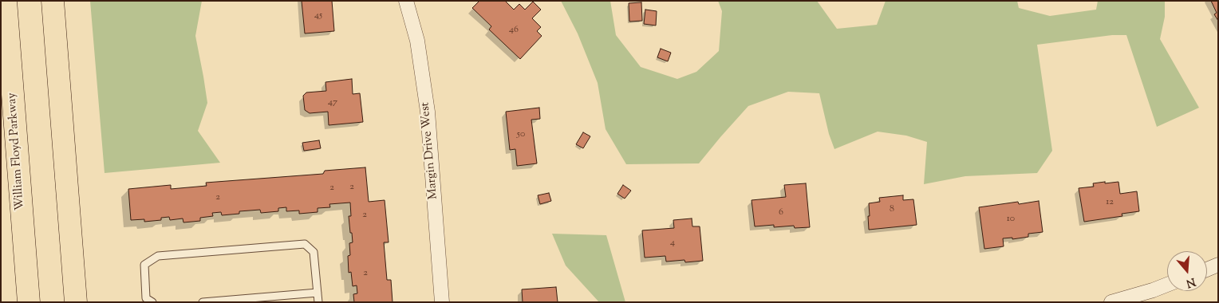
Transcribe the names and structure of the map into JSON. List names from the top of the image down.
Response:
{
  "streets": {
    "highway": ["William Floyd Parkway"],
    "street": ["Margin Drive West"]
  },
  "house_numbers": [
    "45",
    "46",
    "47",
    "50",
    "2",
    "2",
    "2",
    "12",
    "8",
    "6",
    "2",
    "10",
    "4",
    "2"
  ],
  "north": "bottom"
}
